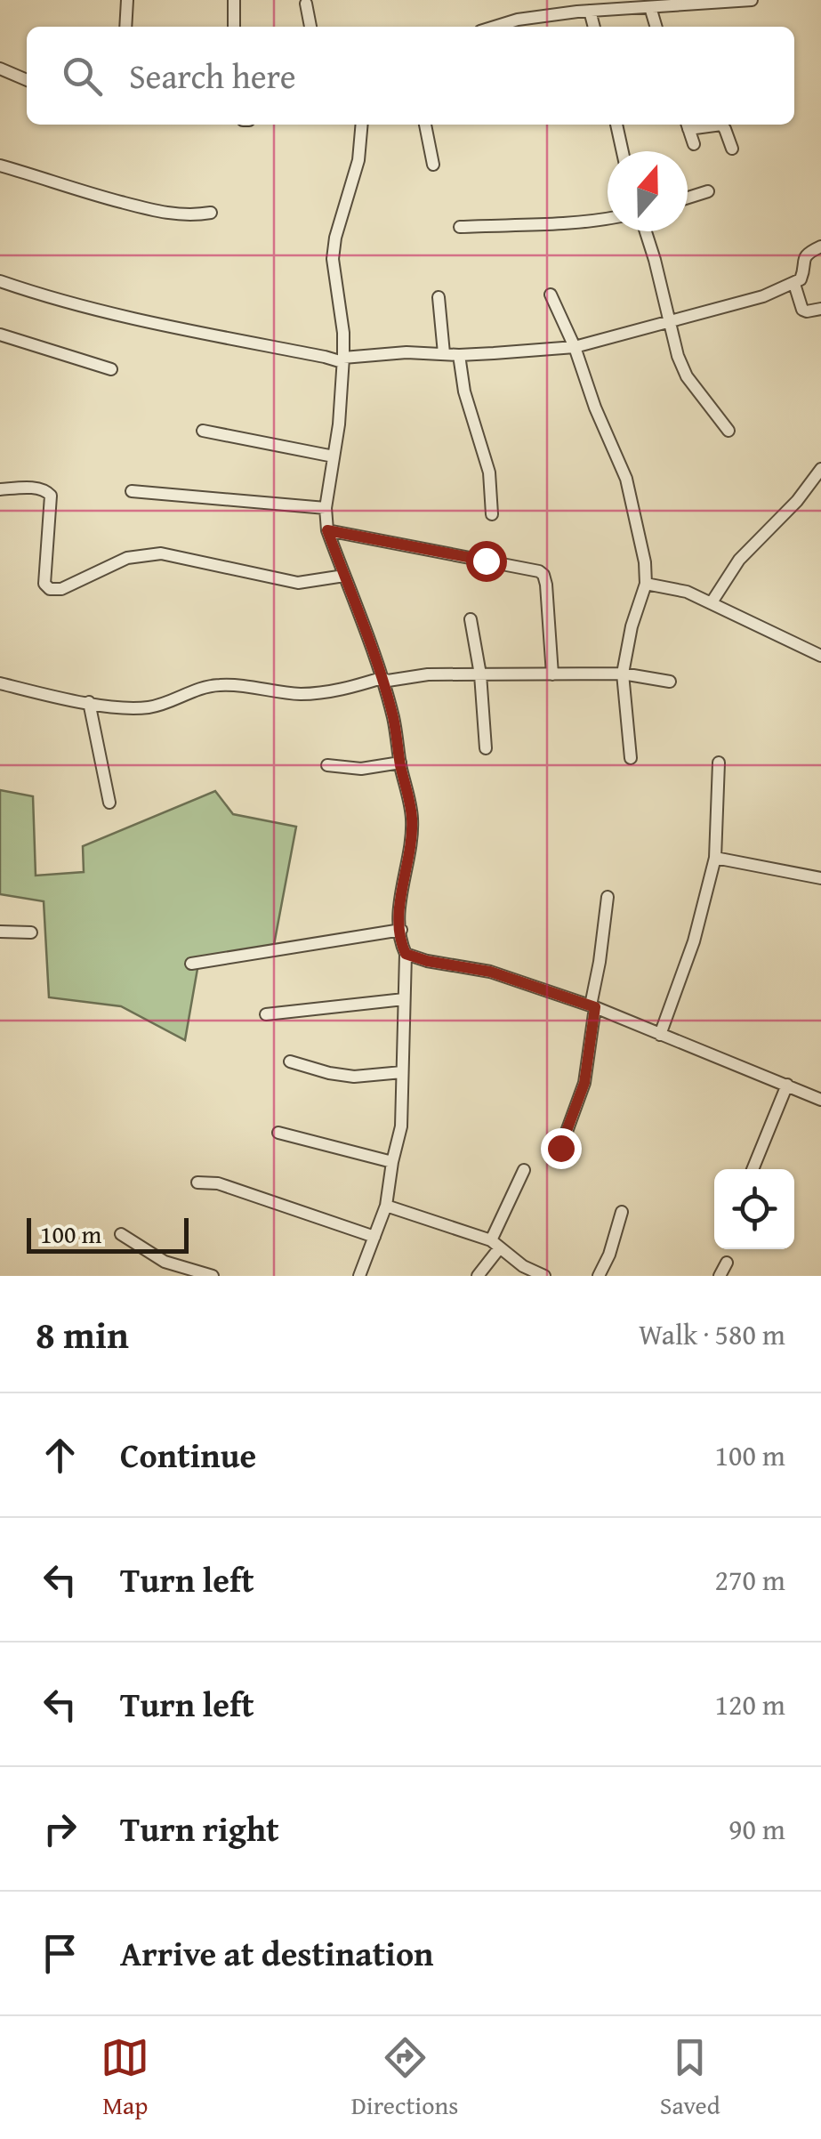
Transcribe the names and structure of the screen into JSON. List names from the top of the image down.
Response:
{
  "scale_bar": "100 m",
  "north": "top",
  "page": {
    "search": "Search here",
    "scale": "100 m",
    "heading": ["8 min", "Walk · 580 m"],
    "list": [
      ["Continue", "100 m"],
      ["Turn left", "270 m"],
      ["Turn left", "120 m"],
      ["Turn right", "90 m"],
      "Arrive at destination"
    ],
    "nav": ["Map", "Directions", "Saved"]
  }
}
